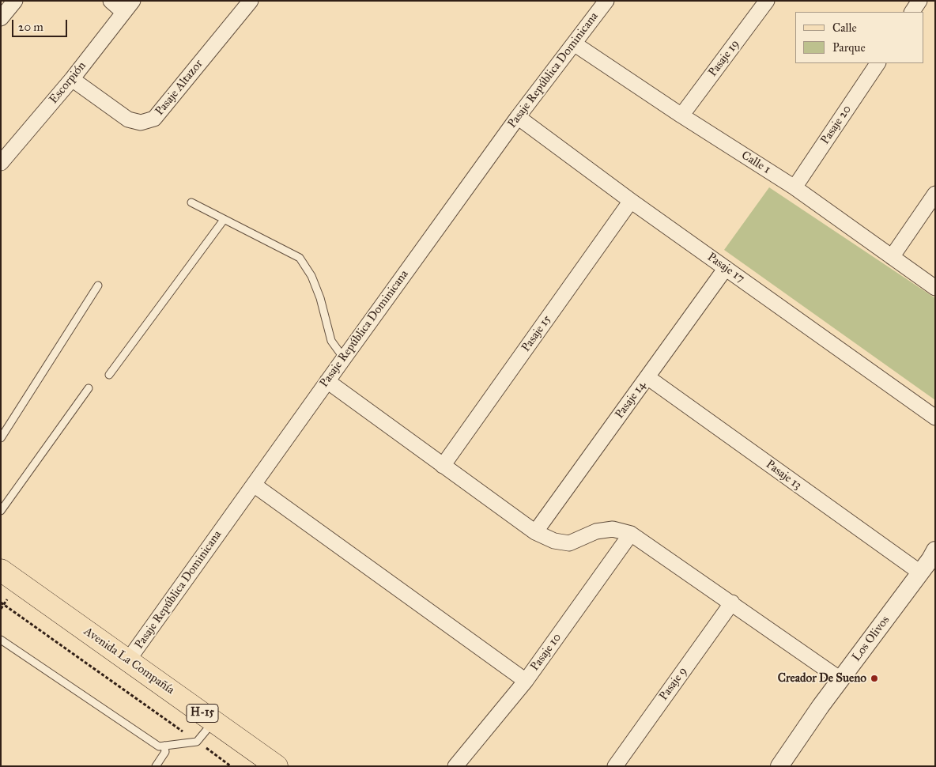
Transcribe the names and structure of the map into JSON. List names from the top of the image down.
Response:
{
  "streets": {
    "main road": ["Avenida La Compañía", "H-15"],
    "street": [
      "Pasaje 19",
      "Pasaje República Dominicana",
      "Escorpión",
      "Pasaje Altazor",
      "Pasaje 20",
      "Calle 1",
      "Pasaje 17",
      "Pasaje 15",
      "Pasaje 14",
      "Pasaje 13",
      "Los Olivos",
      "Pasaje 10",
      "Pasaje 9"
    ]
  },
  "crossings": [
    ["Pasaje 19", "Calle 1"],
    ["Pasaje República Dominicana", "Calle 1"],
    ["Pasaje República Dominicana", "Pasaje 17"],
    ["Pasaje República Dominicana", "Avenida La Compañía"],
    ["Escorpión", "Pasaje Altazor"],
    ["Pasaje 20", "Calle 1"],
    ["Pasaje 17", "Pasaje 15"],
    ["Pasaje 17", "Pasaje 14"],
    ["Pasaje 14", "Pasaje 13"],
    ["Pasaje 13", "Los Olivos"]
  ],
  "places": ["Creador De Sueno"],
  "legend": ["Calle", "Parque"],
  "scale_bar": "20 m"
}
